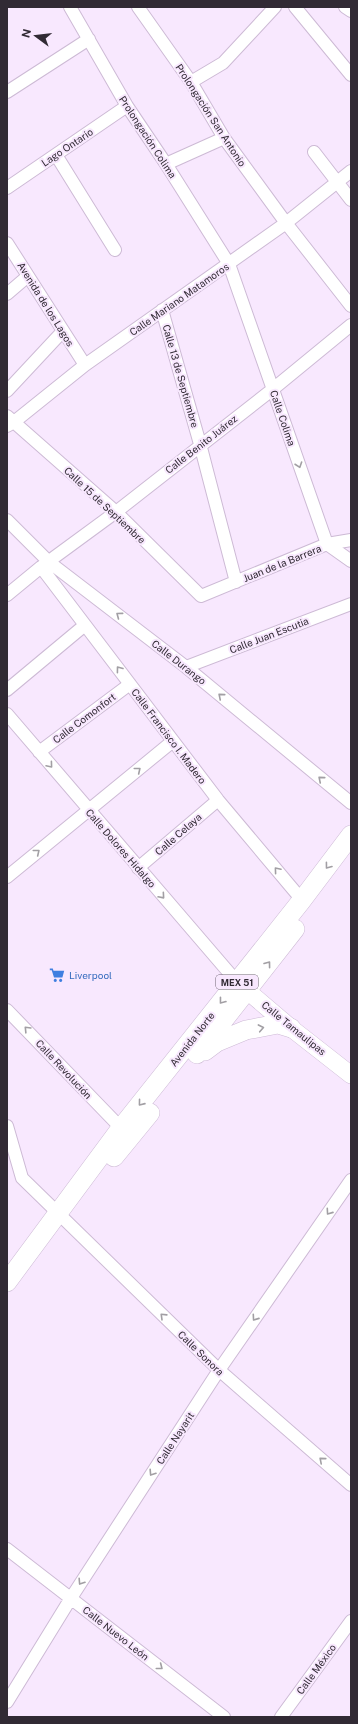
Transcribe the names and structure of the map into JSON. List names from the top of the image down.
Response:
{
  "streets": {
    "main road": ["MEX 51", "Avenida Norte"],
    "street": [
      "Prolongación San Antonio",
      "Prolongación Colima",
      "Lago Ontario",
      "Calle Mariano Matamoros",
      "Avenida de los Lagos",
      "Calle 13 de Septiembre",
      "Calle Colima",
      "Calle Benito Juárez",
      "Calle 15 de Septiembre",
      "Juan de la Barrera",
      "Calle Juan Escutia",
      "Calle Durango",
      "Calle Comonfort",
      "Calle Francisco I. Madero",
      "Calle Celaya",
      "Calle Dolores Hidalgo",
      "Calle Tamaulipas",
      "Calle Revolución",
      "Calle Sonora",
      "Calle Nayarit",
      "Calle Nuevo León",
      "Calle México"
    ]
  },
  "crossings": [
    ["Prolongación San Antonio", "Calle Mariano Matamoros"],
    ["Prolongación Colima", "Lago Ontario"],
    ["Prolongación Colima", "Calle Mariano Matamoros"],
    ["Prolongación Colima", "Calle Colima"],
    ["Calle Mariano Matamoros", "Avenida de los Lagos"],
    ["Calle Mariano Matamoros", "Calle 13 de Septiembre"],
    ["Calle Mariano Matamoros", "Calle Colima"],
    ["Calle Mariano Matamoros", "Calle 15 de Septiembre"],
    ["Calle 13 de Septiembre", "Calle Benito Juárez"],
    ["Calle 13 de Septiembre", "Juan de la Barrera"],
    ["Calle Colima", "Calle Benito Juárez"],
    ["Calle Colima", "Juan de la Barrera"],
    ["Calle Benito Juárez", "Calle 15 de Septiembre"],
    ["Calle Benito Juárez", "Calle Durango"],
    ["Calle Benito Juárez", "Calle Francisco I. Madero"],
    ["Calle 15 de Septiembre", "Juan de la Barrera"],
    ["Calle Juan Escutia", "Calle Durango"],
    ["Calle Durango", "Calle Francisco I. Madero"],
    ["Calle Comonfort", "Calle Francisco I. Madero"],
    ["Calle Comonfort", "Calle Dolores Hidalgo"],
    ["Calle Francisco I. Madero", "Calle Celaya"],
    ["Calle Francisco I. Madero", "Avenida Norte"],
    ["Calle Celaya", "Calle Dolores Hidalgo"],
    ["Calle Dolores Hidalgo", "Calle Tamaulipas"],
    ["Calle Dolores Hidalgo", "Avenida Norte"],
    ["Calle Tamaulipas", "Avenida Norte"],
    ["Avenida Norte", "Calle Revolución"],
    ["Avenida Norte", "Calle Sonora"],
    ["Calle Sonora", "Calle Nayarit"],
    ["Calle Nayarit", "Calle Nuevo León"]
  ],
  "one_way": [
    "Calle Colima",
    "Calle Durango",
    "Calle Francisco I. Madero",
    "Calle Dolores Hidalgo",
    "Calle Revolución",
    "Calle Sonora",
    "Calle Nayarit",
    "Calle Nuevo León"
  ],
  "places": {
    "supermarket": ["Liverpool"]
  },
  "north": "left"
}
